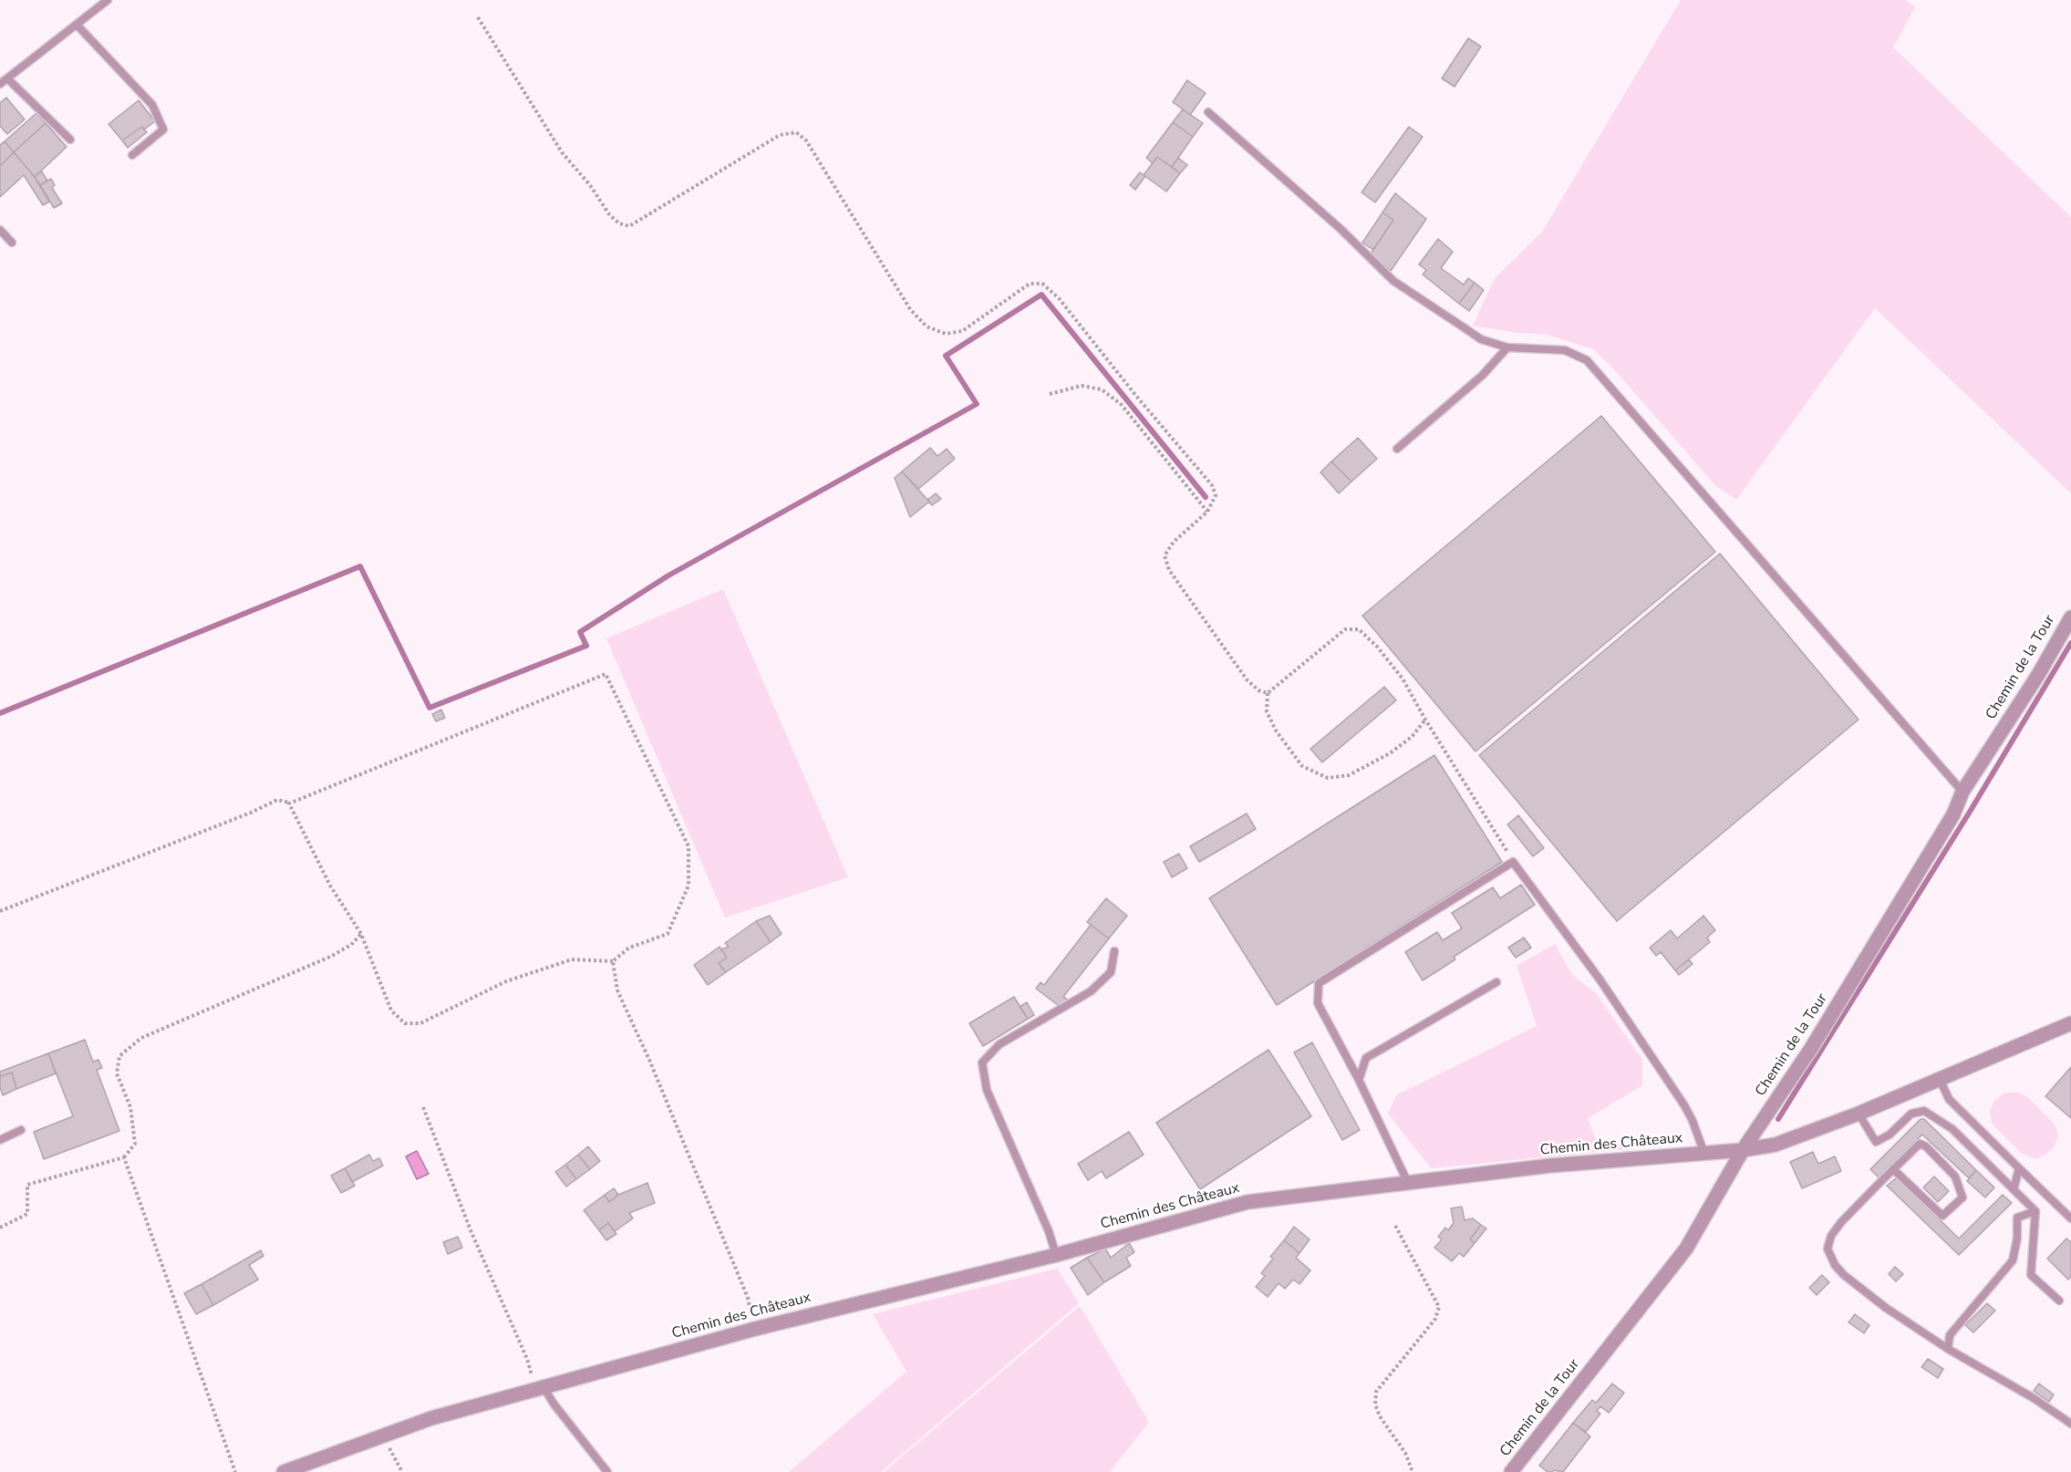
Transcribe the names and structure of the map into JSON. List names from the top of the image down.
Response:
{
  "streets": {
    "street": ["Chemin de la Tour", "Chemin des Châteaux"]
  },
  "crossings": [
    ["Chemin de la Tour", "Chemin des Châteaux"]
  ]
}
